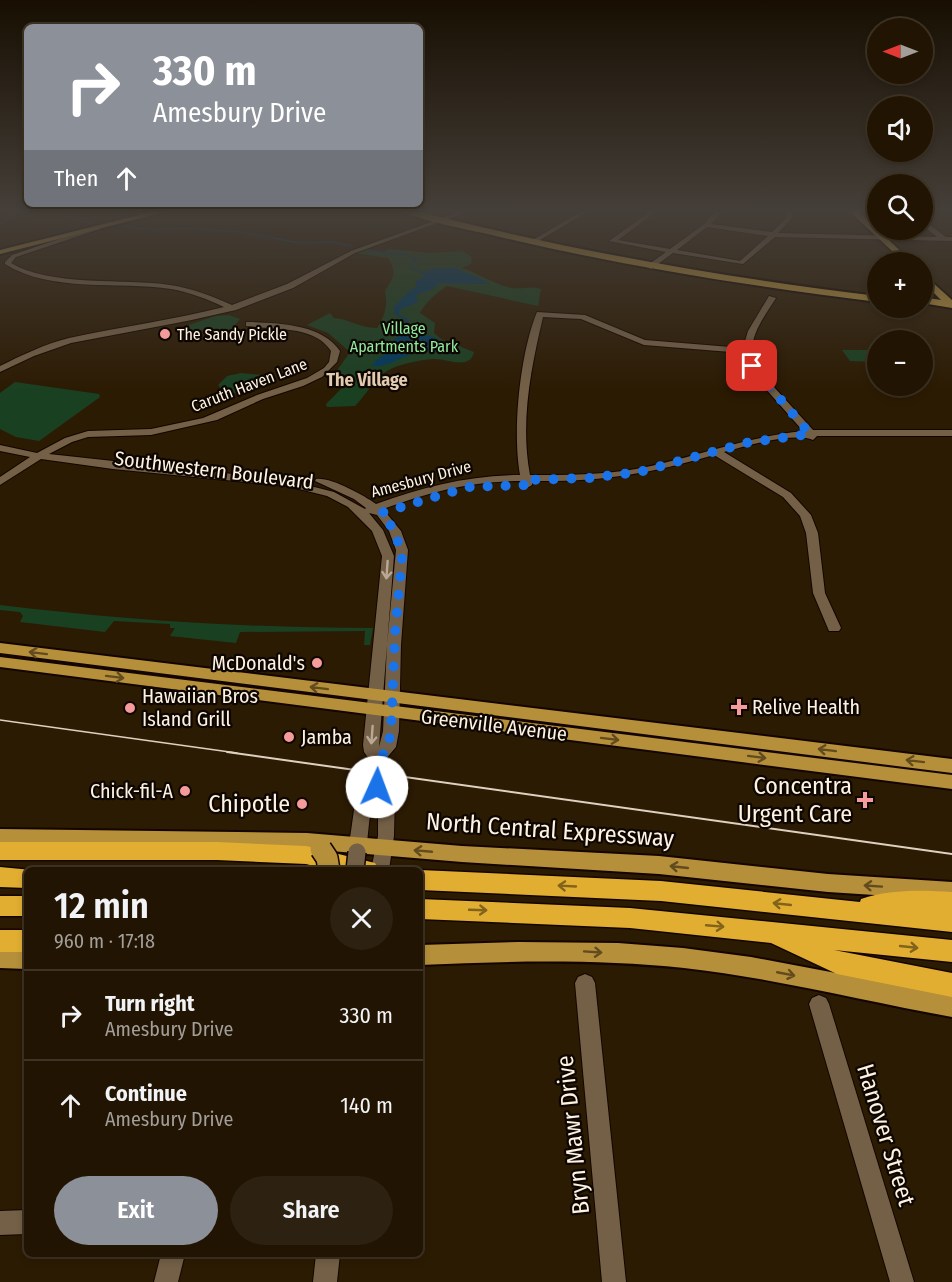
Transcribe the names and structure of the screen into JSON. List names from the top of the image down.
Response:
{
  "streets": {
    "main road": ["Greenville Avenue", "North Central Expressway"],
    "street": [
      "Caruth Haven Lane",
      "Southwestern Boulevard",
      "Amesbury Drive",
      "Bryn Mawr Drive",
      "Hanover Street"
    ]
  },
  "crossings": [
    ["Caruth Haven Lane", "Southwestern Boulevard"],
    ["Southwestern Boulevard", "Amesbury Drive"],
    ["Southwestern Boulevard", "Greenville Avenue"],
    ["Southwestern Boulevard", "North Central Expressway"]
  ],
  "districts": ["The Village"],
  "parks": ["Village Apartments Park"],
  "places": {
    "other": [
      "The Sandy Pickle",
      "McDonald's",
      "Hawaiian Bros Island Grill",
      "Jamba",
      "Chick-fil-A",
      "Chipotle"
    ],
    "health": ["Relive Health", "Concentra Urgent Care"]
  },
  "north": "left",
  "page": {
    "map_buttons": ["+", "−"],
    "turn": ["330 m", "Amesbury Drive"],
    "then": "Then",
    "heading": ["12 min", "960 m · 17:18"],
    "list": [
      {
        "name": "Turn right",
        "note": "Amesbury Drive",
        "value": "330 m"
      },
      {
        "name": "Continue",
        "note": "Amesbury Drive",
        "value": "140 m"
      }
    ],
    "buttons": ["Exit", "Share"]
  }
}
